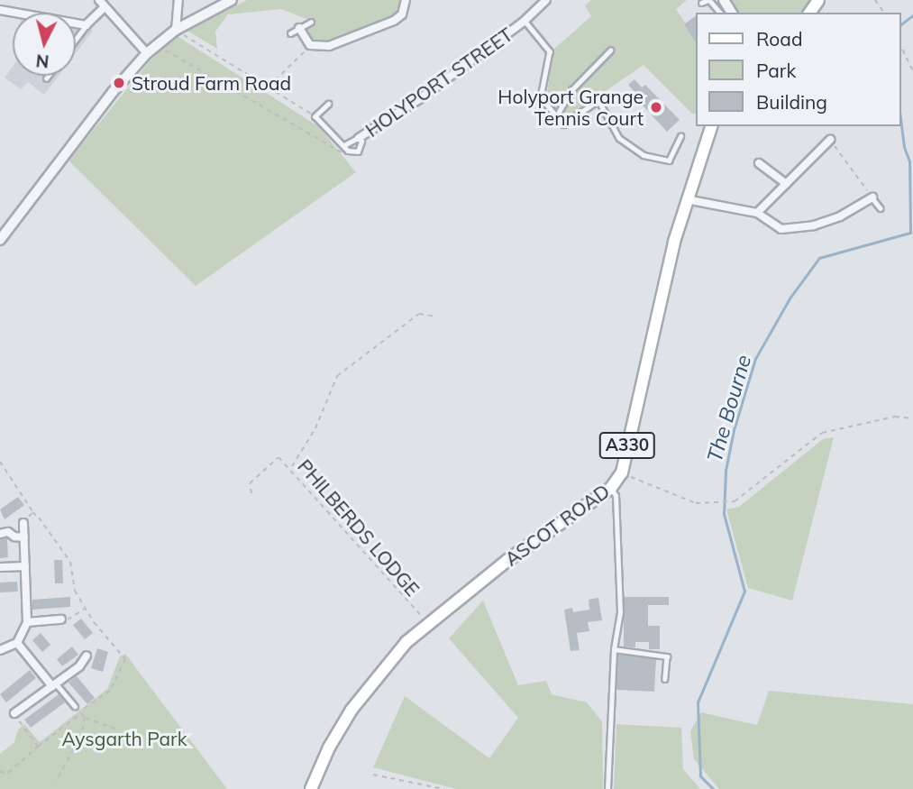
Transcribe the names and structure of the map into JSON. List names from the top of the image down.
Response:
{
  "streets": {
    "main road": ["A330", "ASCOT ROAD"],
    "street": ["HOLYPORT STREET"],
    "path": ["PHILBERDS LODGE"]
  },
  "crossings": [
    ["ASCOT ROAD", "PHILBERDS LODGE"]
  ],
  "water": ["The Bourne"],
  "parks": ["Aysgarth Park"],
  "places": ["Stroud Farm Road", "Holyport Grange Tennis Court"],
  "legend": ["Road", "Park", "Building"],
  "north": "bottom"
}
